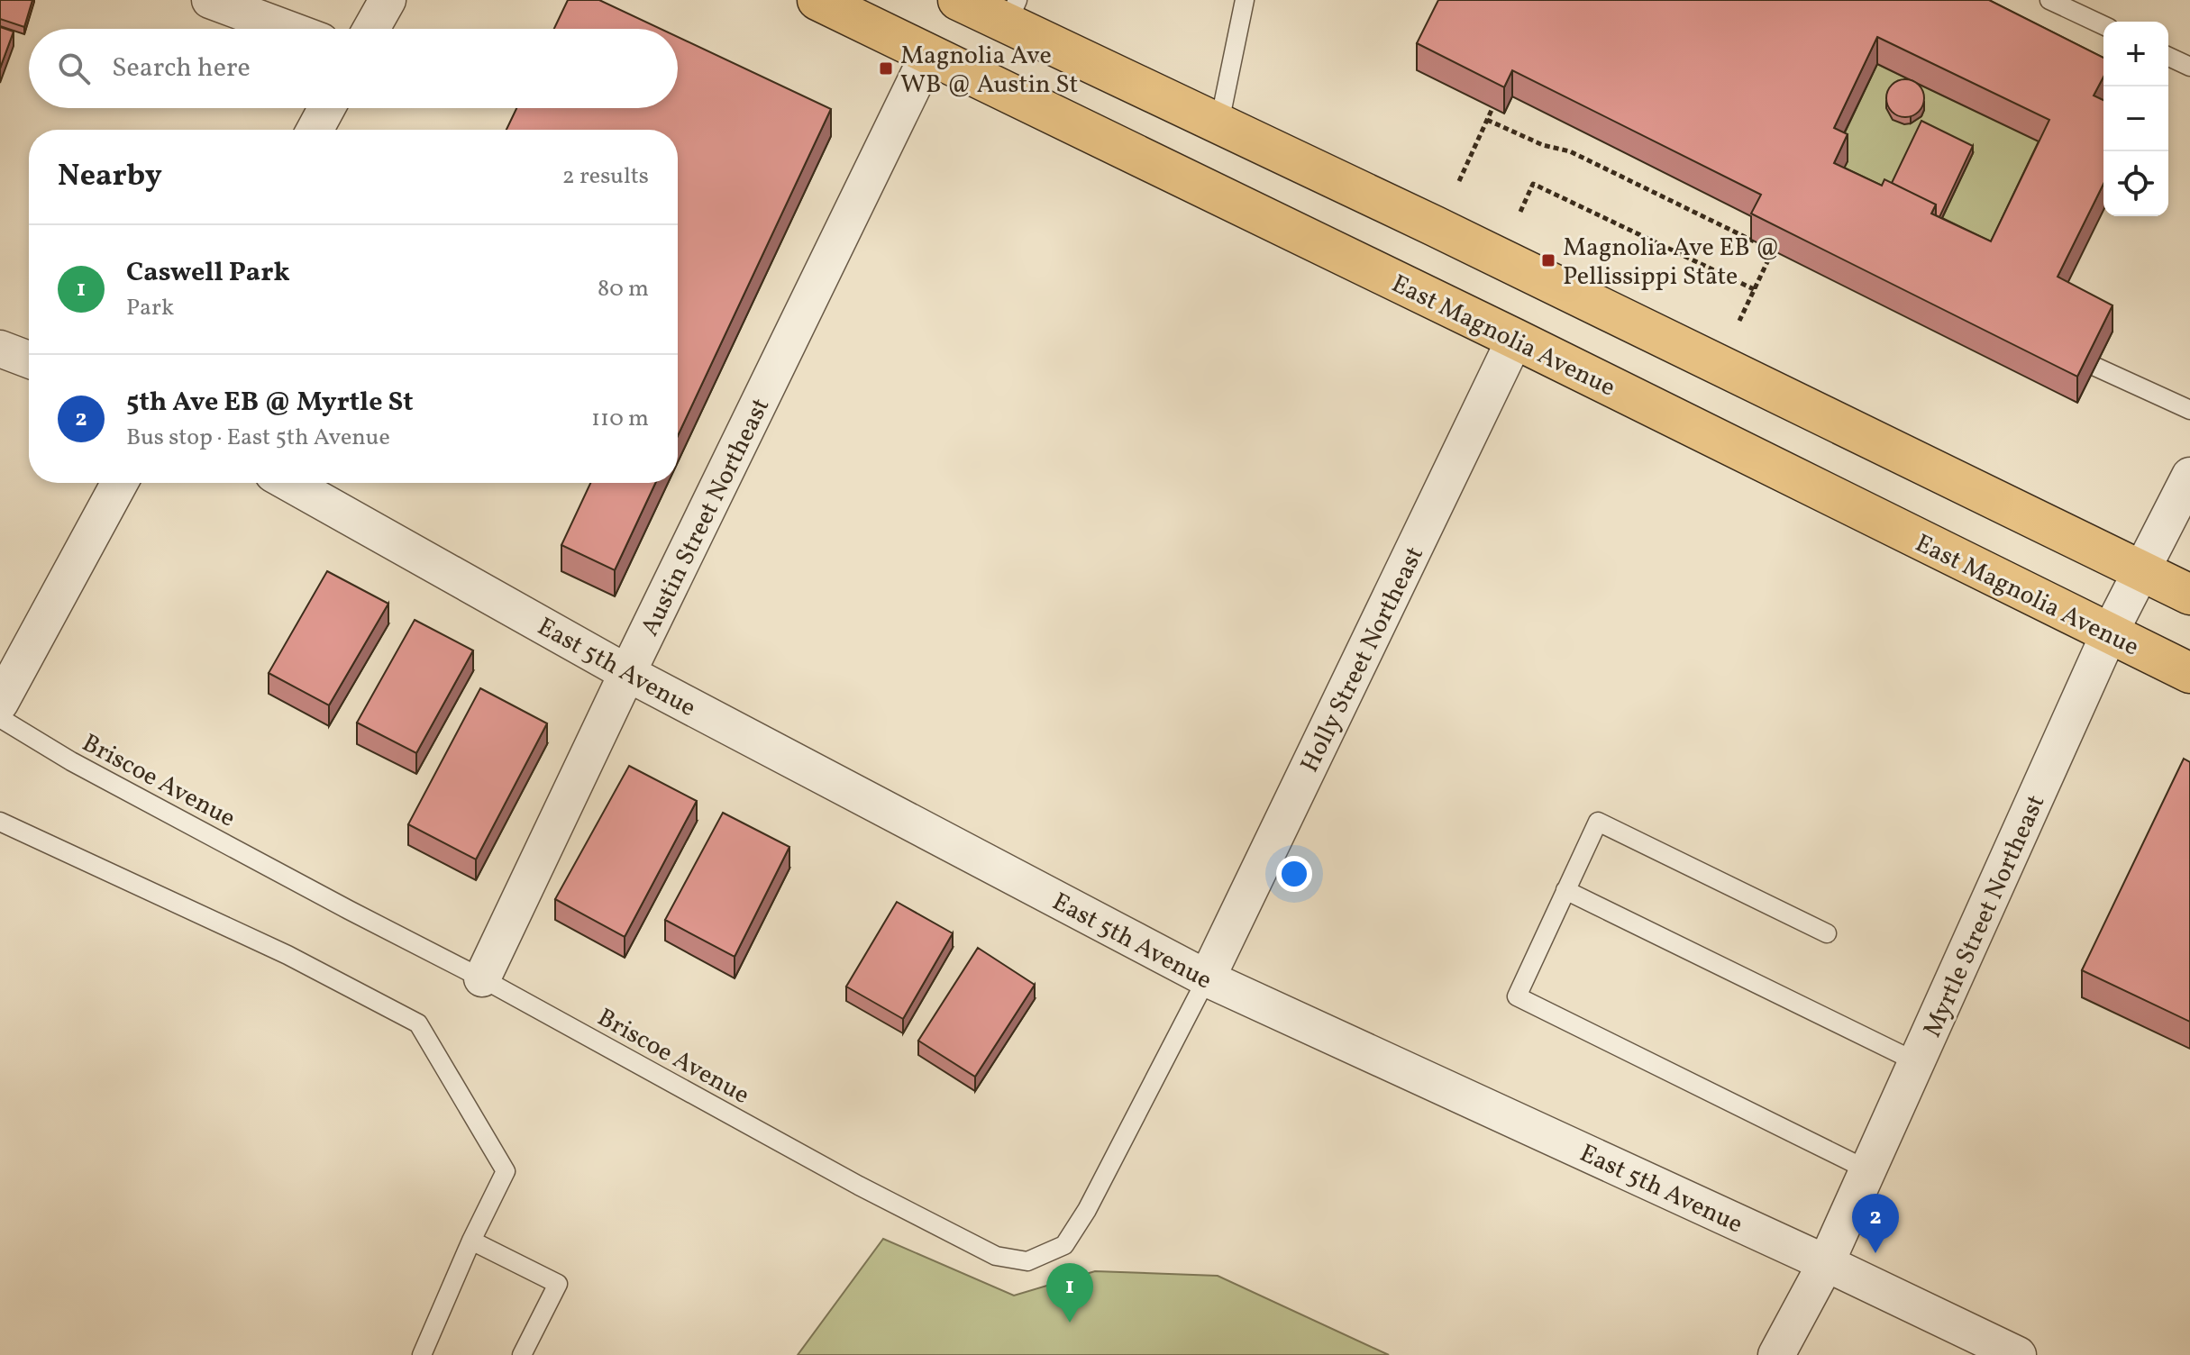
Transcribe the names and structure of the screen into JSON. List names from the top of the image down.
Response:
{
  "streets": {
    "main road": ["East Magnolia Avenue"],
    "street": [
      "Austin Street Northeast",
      "Holly Street Northeast",
      "East 5th Avenue",
      "Myrtle Street Northeast"
    ],
    "lane": ["Briscoe Avenue"]
  },
  "crossings": [
    ["East Magnolia Avenue", "Austin Street Northeast"],
    ["East Magnolia Avenue", "Holly Street Northeast"],
    ["East Magnolia Avenue", "Myrtle Street Northeast"],
    ["Austin Street Northeast", "East 5th Avenue"],
    ["Austin Street Northeast", "Briscoe Avenue"],
    ["Holly Street Northeast", "East 5th Avenue"],
    ["Holly Street Northeast", "Briscoe Avenue"],
    ["East 5th Avenue", "Briscoe Avenue"],
    ["East 5th Avenue", "Myrtle Street Northeast"]
  ],
  "places": {
    "transit": ["Magnolia Ave WB @ Austin St", "Magnolia Ave EB @ Pellissippi State"]
  },
  "page": {
    "map_buttons": ["+", "−"],
    "search": "Search here",
    "heading": ["Nearby", "2 results"],
    "list": [
      {
        "mark": "1",
        "name": "Caswell Park",
        "note": "Park",
        "value": "80 m"
      },
      {
        "mark": "2",
        "name": "5th Ave EB @ Myrtle St",
        "note": "Bus stop · East 5th Avenue",
        "value": "110 m"
      }
    ],
    "pins": ["2", "1"]
  }
}
